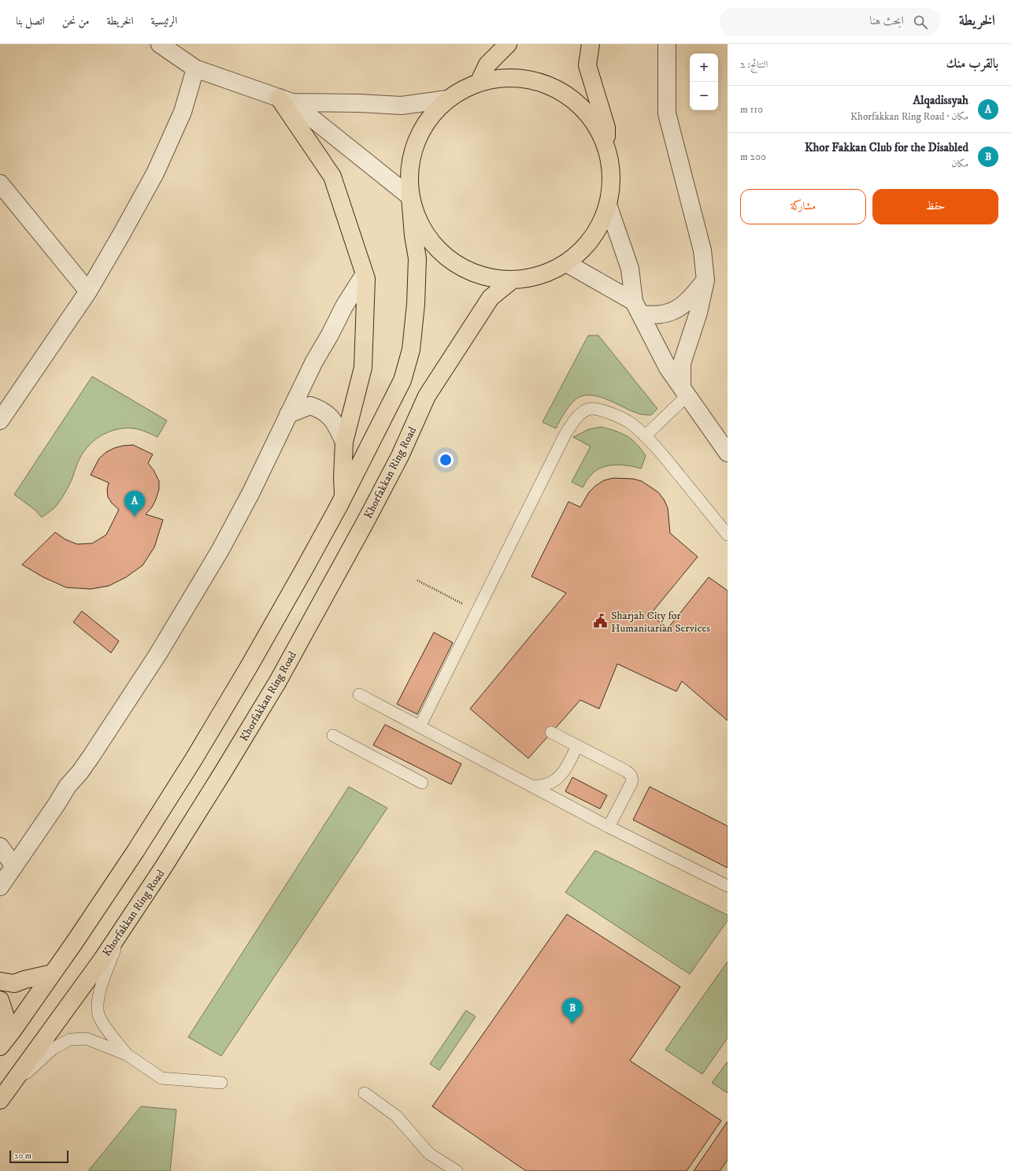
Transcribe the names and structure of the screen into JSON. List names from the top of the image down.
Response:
{
  "streets": {
    "highway": ["Khorfakkan Ring Road"]
  },
  "places": {
    "public building": ["Sharjah City for Humanitarian Services"]
  },
  "scale_bar": "20 m",
  "page": {
    "header": "الخريطة",
    "search": "ابحث هنا",
    "nav": [
      "الرئيسية",
      "الخريطة",
      "من نحن",
      "اتصل بنا"
    ],
    "heading": ["بالقرب منك", "النتائج: 2"],
    "map_buttons": ["+", "−"],
    "list": [
      {
        "mark": "A",
        "name": "Alqadissyah",
        "note": "مكان · Khorfakkan Ring Road",
        "value": "110 m"
      },
      {
        "mark": "B",
        "name": "Khor Fakkan Club for the Disabled",
        "note": "مكان",
        "value": "200 m"
      }
    ],
    "buttons": ["حفظ", "مشاركة"],
    "pins": ["A", "B"],
    "scale": "20 m"
  }
}
